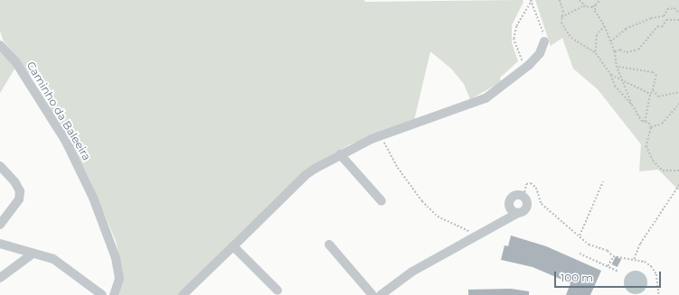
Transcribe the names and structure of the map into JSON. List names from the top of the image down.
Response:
{
  "streets": {
    "street": ["Caminho da Baleeira"]
  },
  "scale_bar": "100 m"
}
